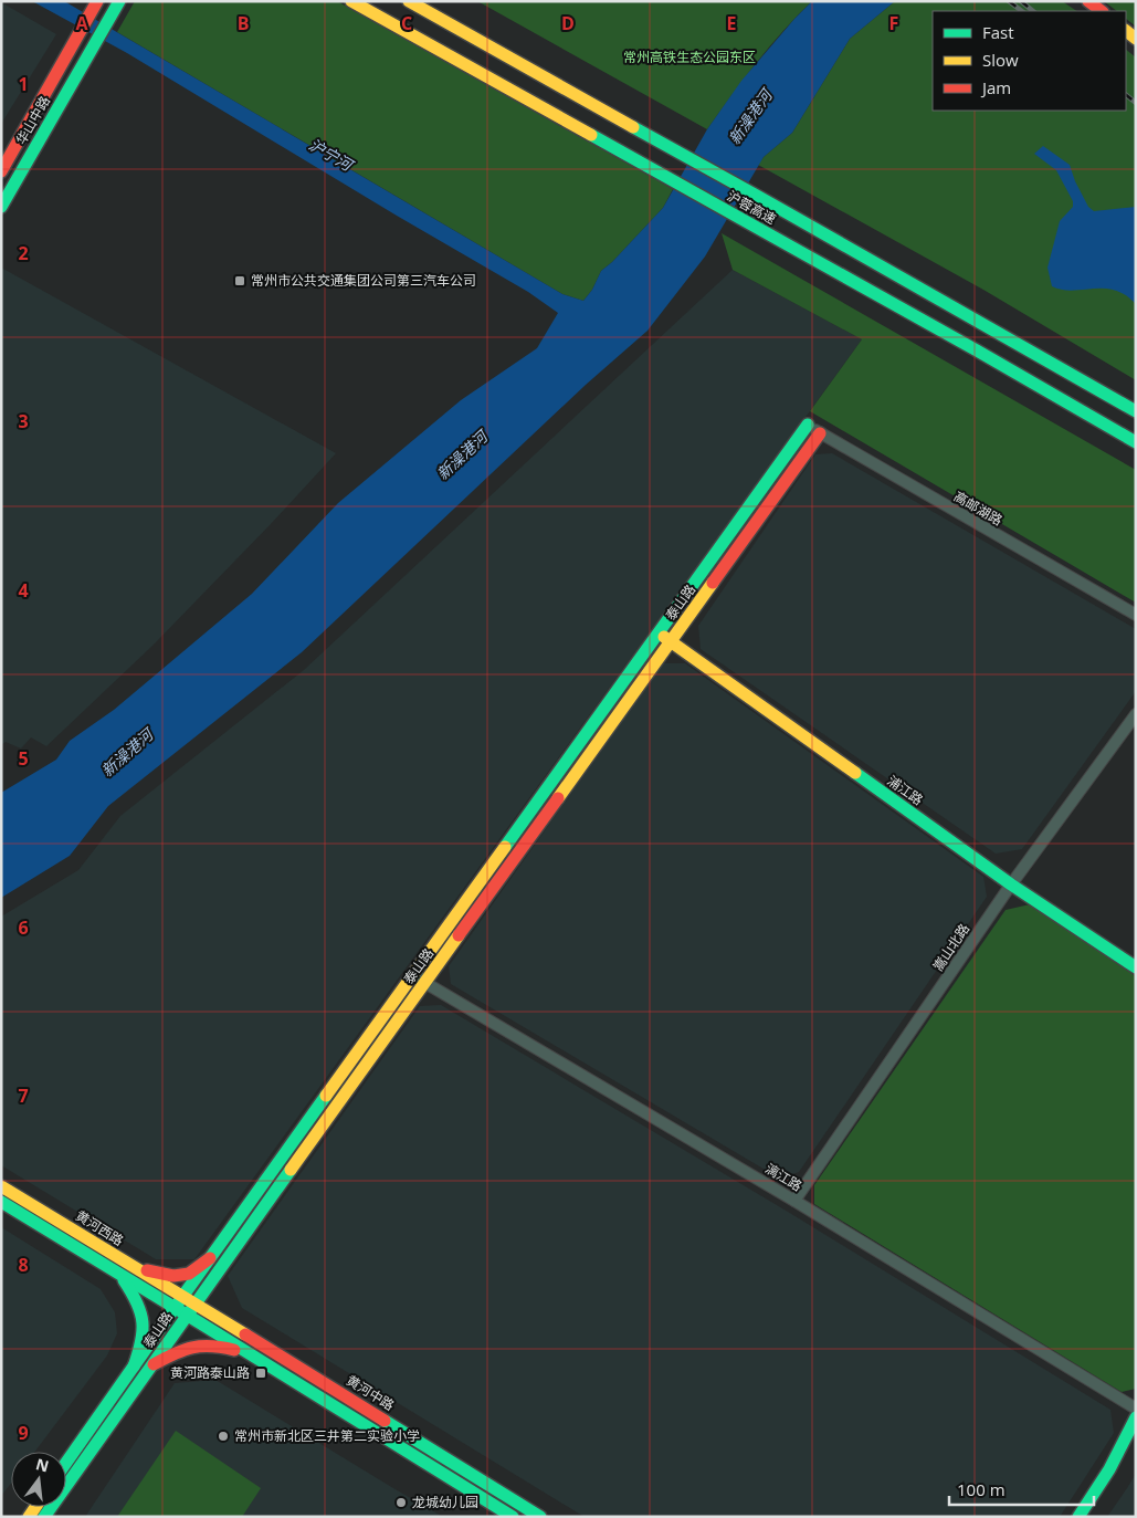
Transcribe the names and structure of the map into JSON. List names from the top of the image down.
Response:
{
  "streets": {
    "main road": [
      "华山中路",
      "沪蓉高速",
      "泰山路",
      "浦江路",
      "黄河西路",
      "黄河中路"
    ],
    "street": ["高邮湖路", "嵩山北路", "漓江路"]
  },
  "crossings": [
    ["高邮湖路", "泰山路"],
    ["泰山路", "浦江路"],
    ["泰山路", "漓江路"],
    ["泰山路", "黄河西路"],
    ["泰山路", "黄河中路"],
    ["浦江路", "嵩山北路"],
    ["嵩山北路", "漓江路"],
    ["黄河西路", "黄河中路"]
  ],
  "water": ["新澡港河", "沪宁河"],
  "parks": ["常州高铁生态公园东区"],
  "places": {
    "transit": ["常州市公共交通集团公司第三汽车公司", "黄河路泰山路"],
    "other": ["常州市新北区三井第二实验小学", "龙城幼儿园"]
  },
  "legend": ["Fast", "Slow", "Jam"],
  "scale_bar": "100 m",
  "north": "top",
  "grid": {
    "columns": [
      "A",
      "B",
      "C",
      "D",
      "E",
      "F"
    ],
    "rows": [
      "1",
      "2",
      "3",
      "4",
      "5",
      "6",
      "7",
      "8",
      "9"
    ]
  }
}
